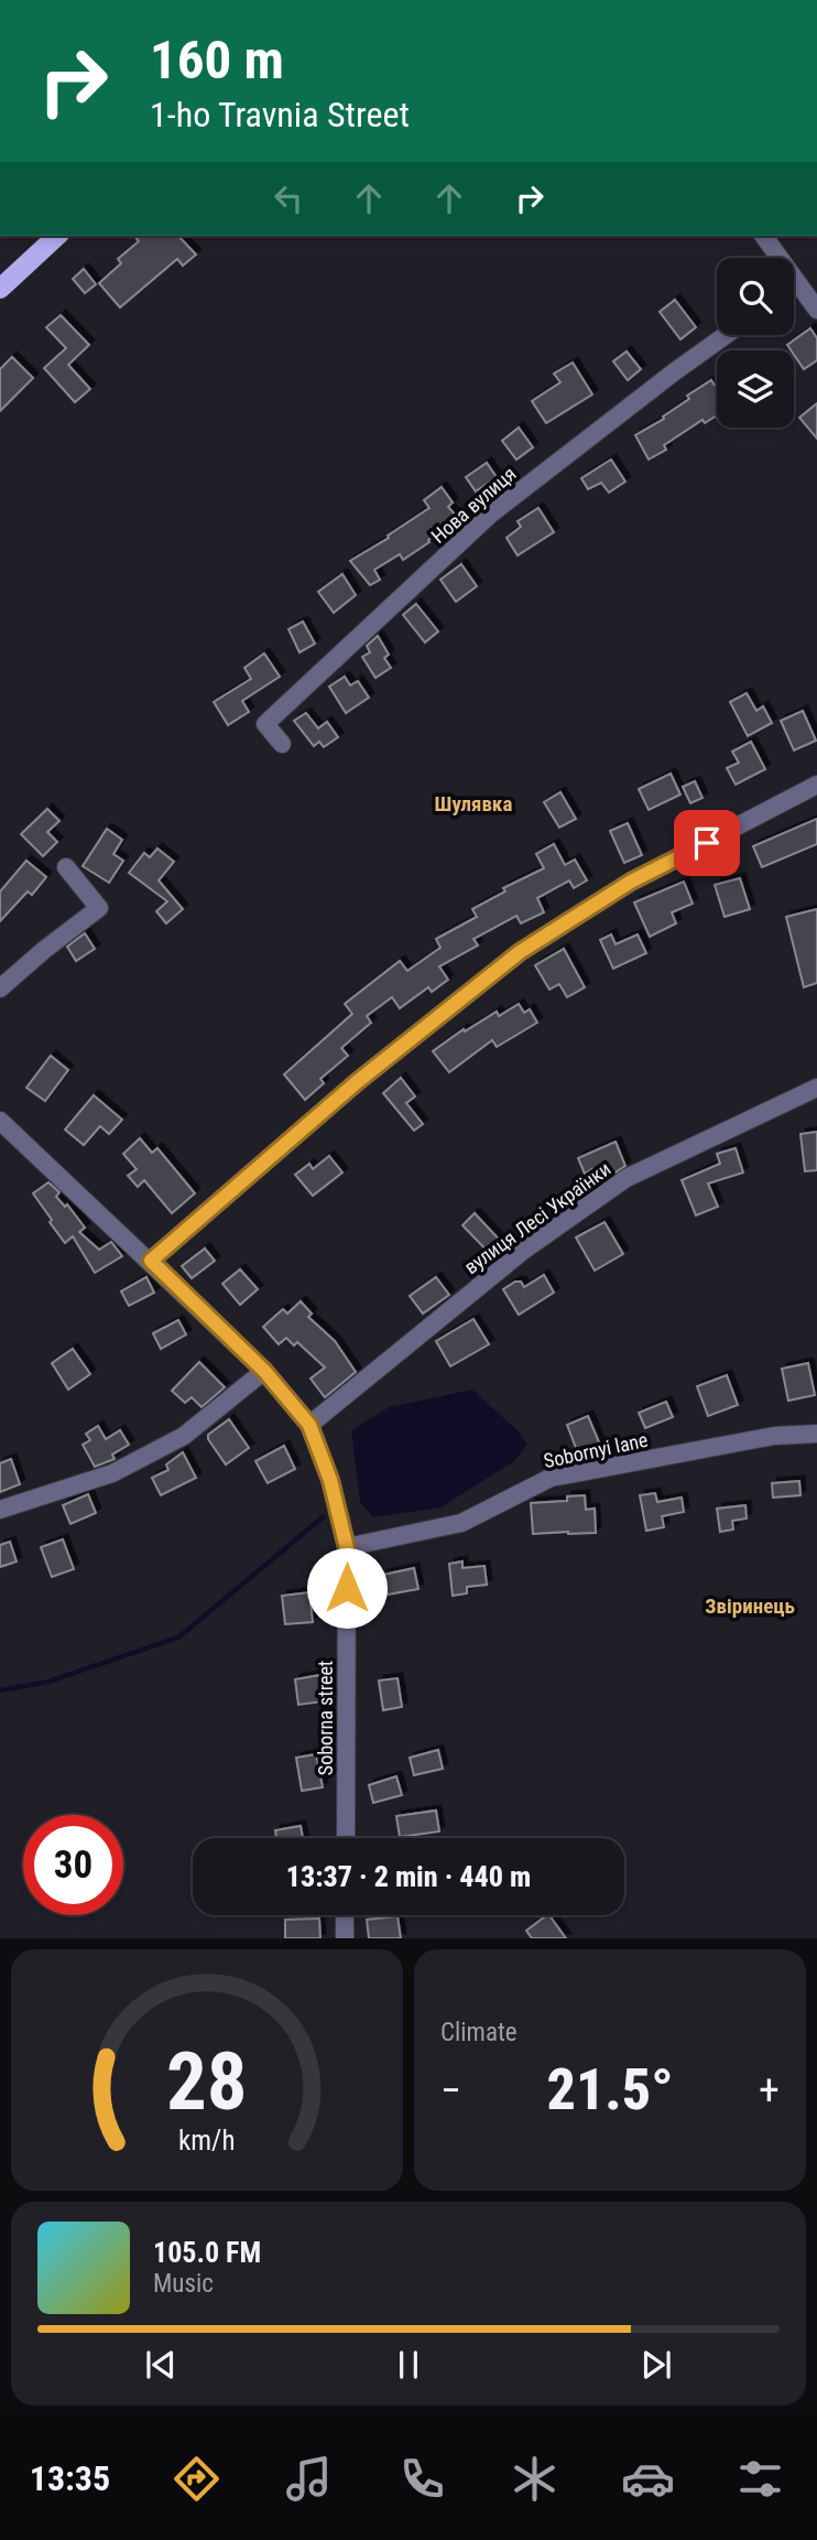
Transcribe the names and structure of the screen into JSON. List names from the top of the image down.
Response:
{
  "streets": {
    "street": [
      "Нова вулиця",
      "вулиця Лесі Українки",
      "Sobornyi lane",
      "Soborna street"
    ]
  },
  "crossings": [
    ["вулиця Лесі Українки", "Soborna street"],
    ["Sobornyi lane", "Soborna street"]
  ],
  "districts": ["Шулявка", "Звіринець"],
  "page": {
    "turn": ["160 m", "1-ho Travnia Street"],
    "limit": "30",
    "trip": "13:37 · 2 min · 440 m",
    "tile": "Climate",
    "heat": ["−", "21.5°", "+"],
    "song": ["105.0 FM", "Music"],
    "tabs": "13:35",
    "gauge": ["28", "km/h"]
  }
}
